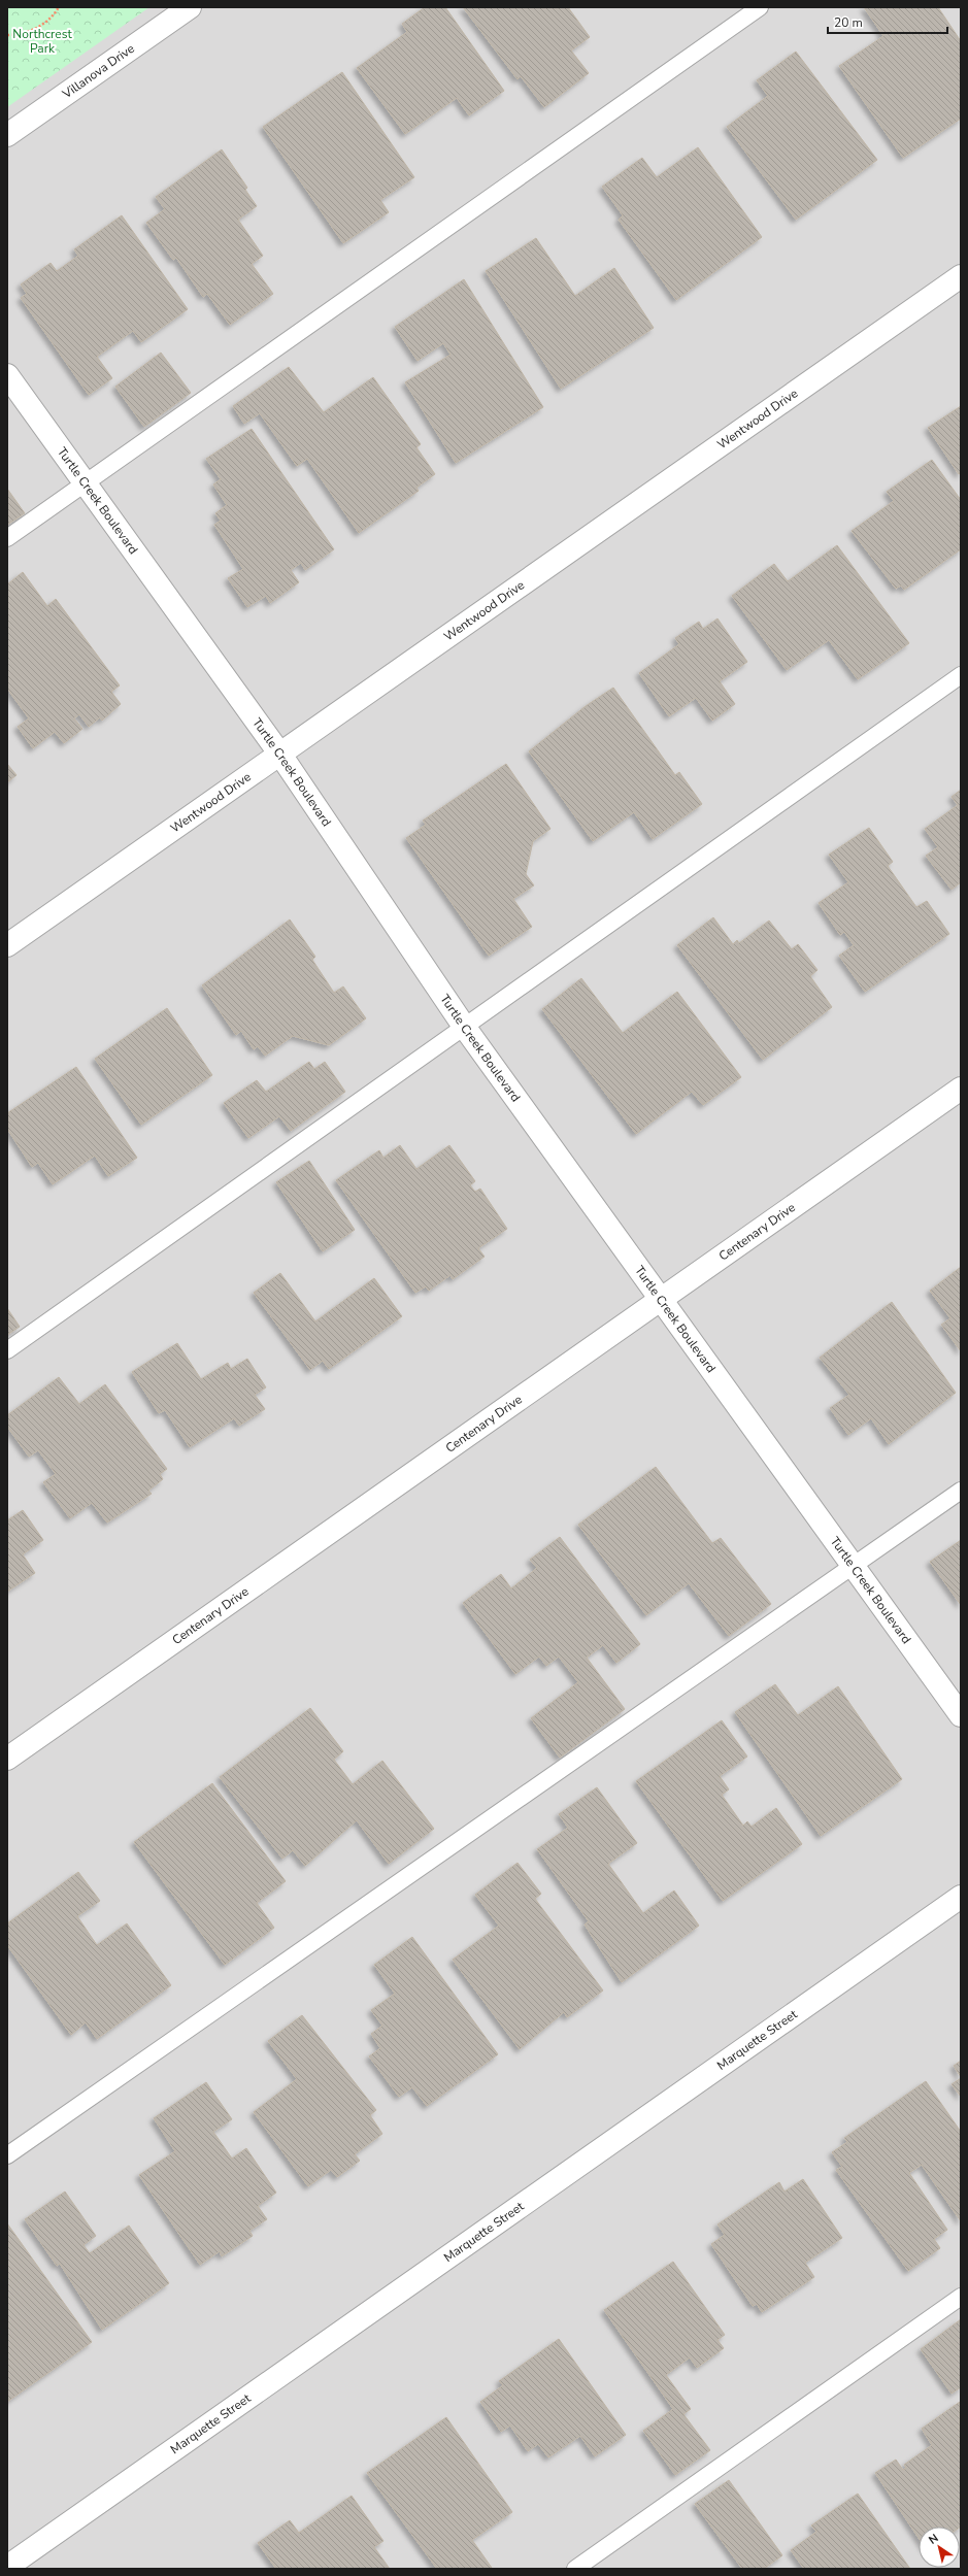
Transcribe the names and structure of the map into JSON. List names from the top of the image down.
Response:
{
  "streets": {
    "street": [
      "Villanova Drive",
      "Wentwood Drive",
      "Turtle Creek Boulevard",
      "Centenary Drive",
      "Marquette Street"
    ]
  },
  "crossings": [
    ["Wentwood Drive", "Turtle Creek Boulevard"],
    ["Turtle Creek Boulevard", "Centenary Drive"]
  ],
  "parks": ["Northcrest Park"],
  "scale_bar": "20 m",
  "north": "top left"
}
